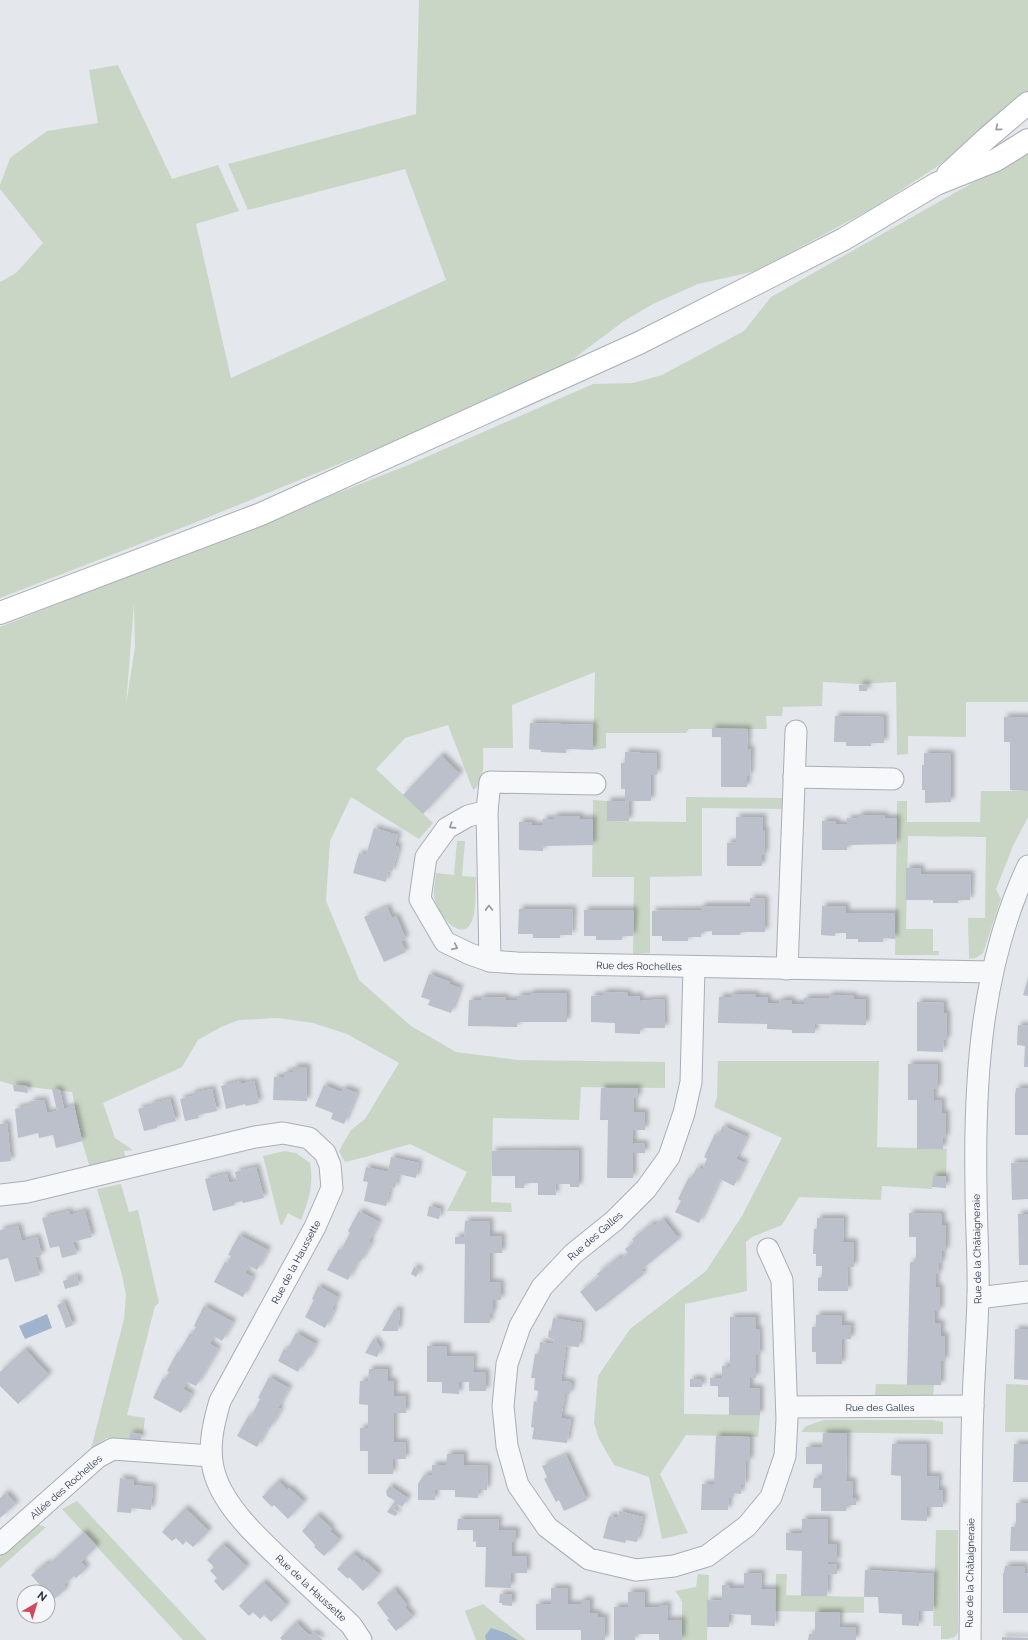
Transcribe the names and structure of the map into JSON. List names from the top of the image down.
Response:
{
  "streets": {
    "street": [
      "Rue des Rochelles",
      "Rue des Galles",
      "Rue de la Châtaigneraie",
      "Rue de la Haussette",
      "Allée des Rochelles"
    ]
  },
  "crossings": [
    ["Rue des Rochelles", "Rue des Galles"],
    ["Rue des Rochelles", "Rue de la Châtaigneraie"],
    ["Rue des Galles", "Rue de la Châtaigneraie"],
    ["Rue de la Haussette", "Allée des Rochelles"]
  ],
  "north": "top right"
}
